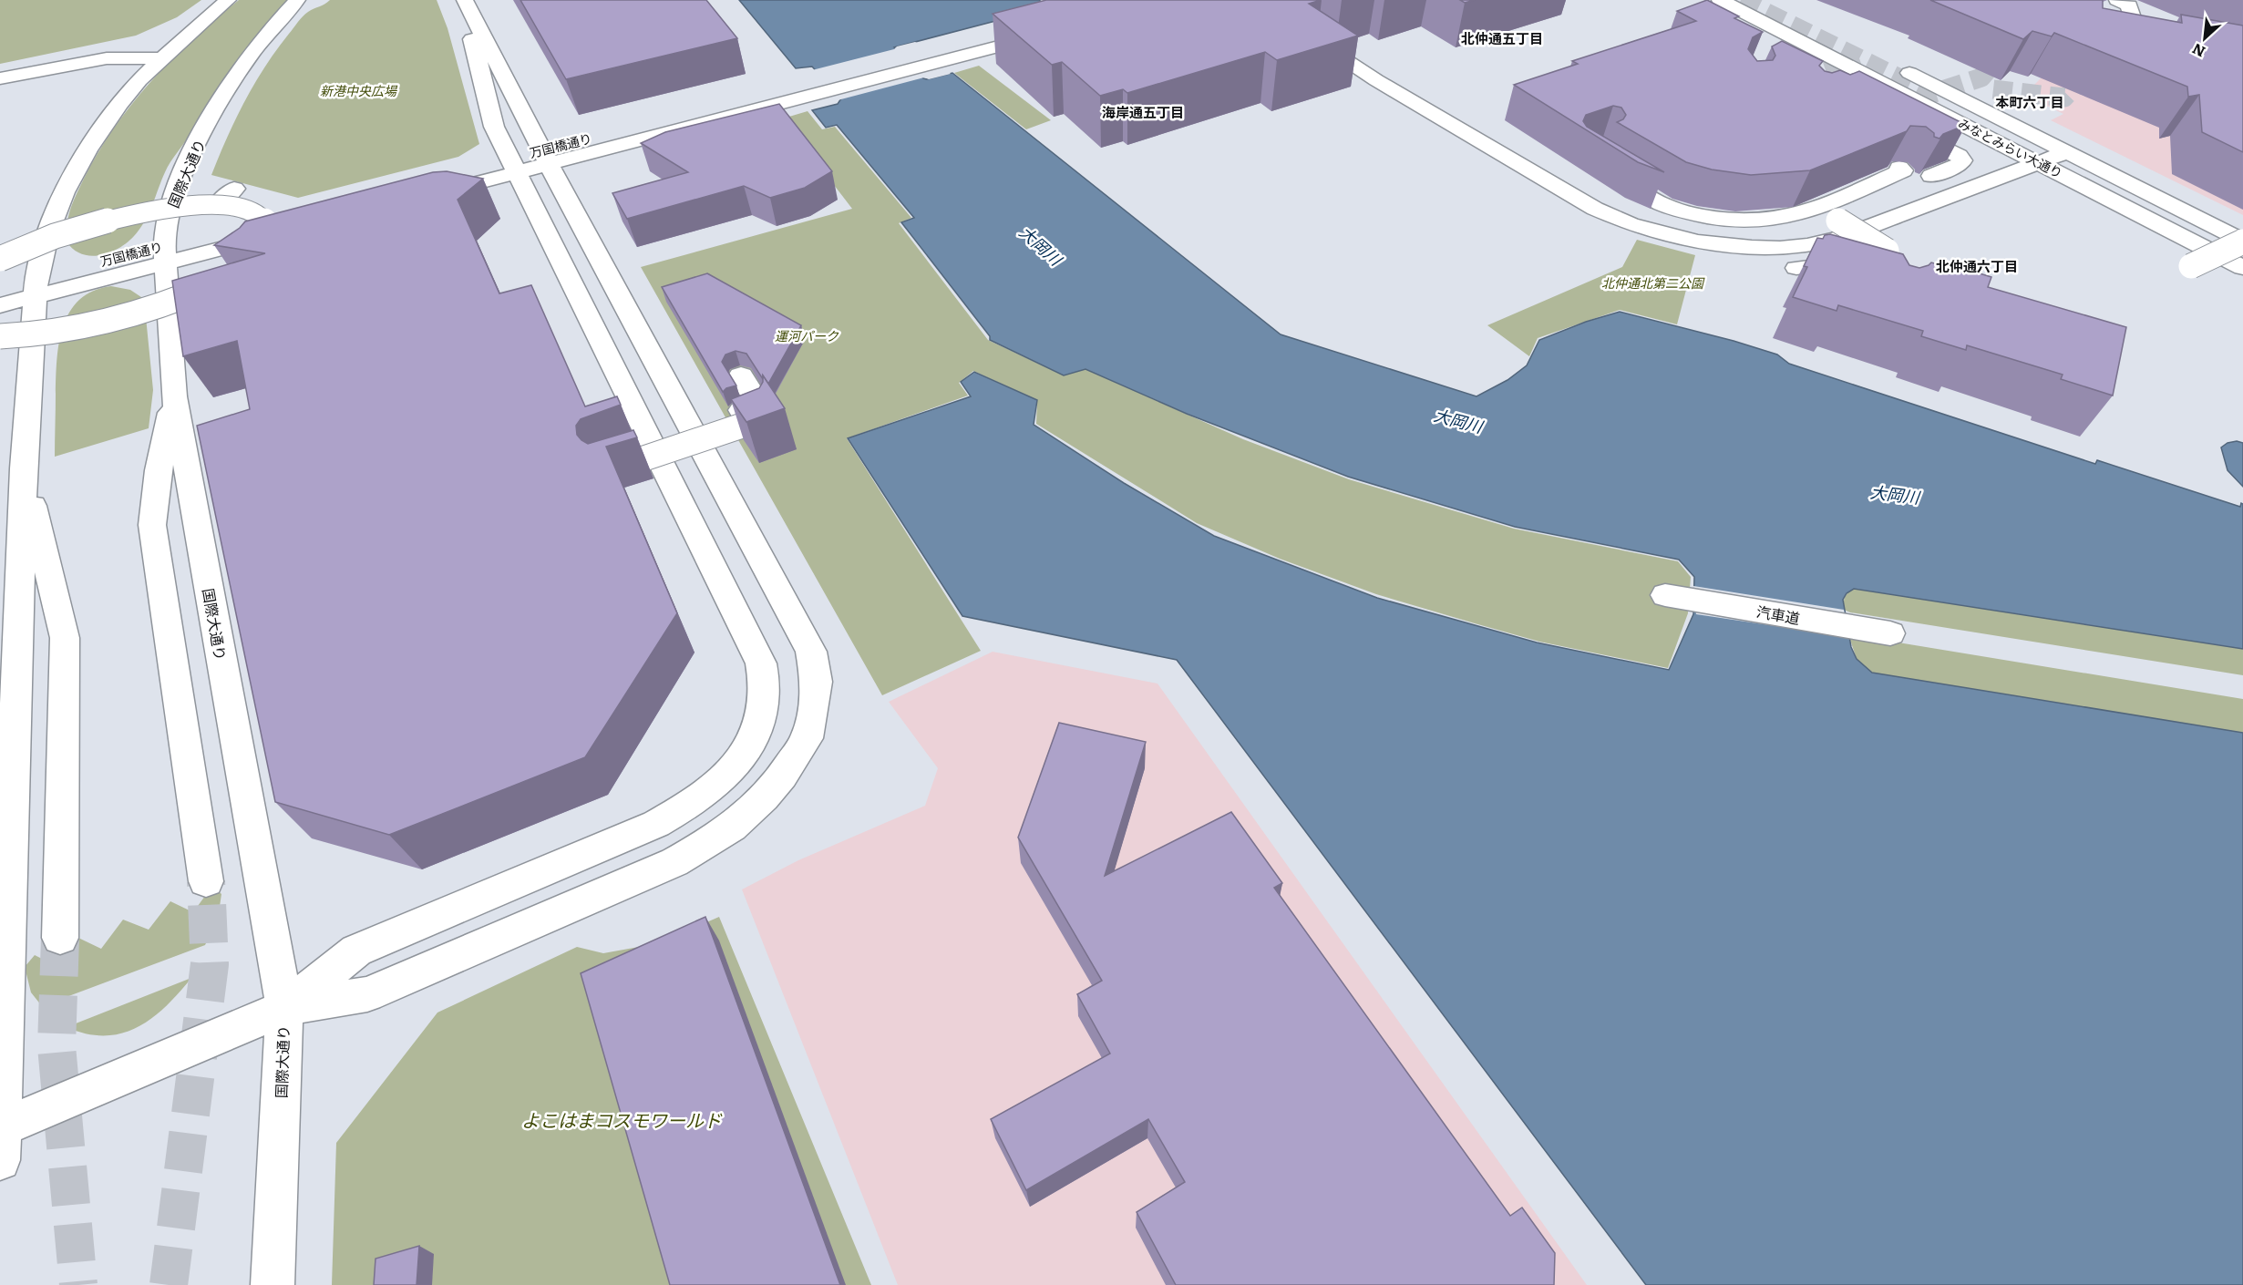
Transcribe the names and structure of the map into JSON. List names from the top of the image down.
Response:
{
  "streets": {
    "street": [
      "万国橋通り",
      "みなとみらい大通り",
      "国際大通り",
      "汽車道"
    ]
  },
  "crossings": [
    ["万国橋通り", "国際大通り"]
  ],
  "districts": [
    "北仲通五丁目",
    "本町六丁目",
    "海岸通五丁目",
    "北仲通六丁目"
  ],
  "water": ["大岡川"],
  "parks": [
    "新港中央広場",
    "北仲通北第二公園",
    "運河パーク",
    "よこはまコスモワールド"
  ],
  "north": "bottom left"
}
